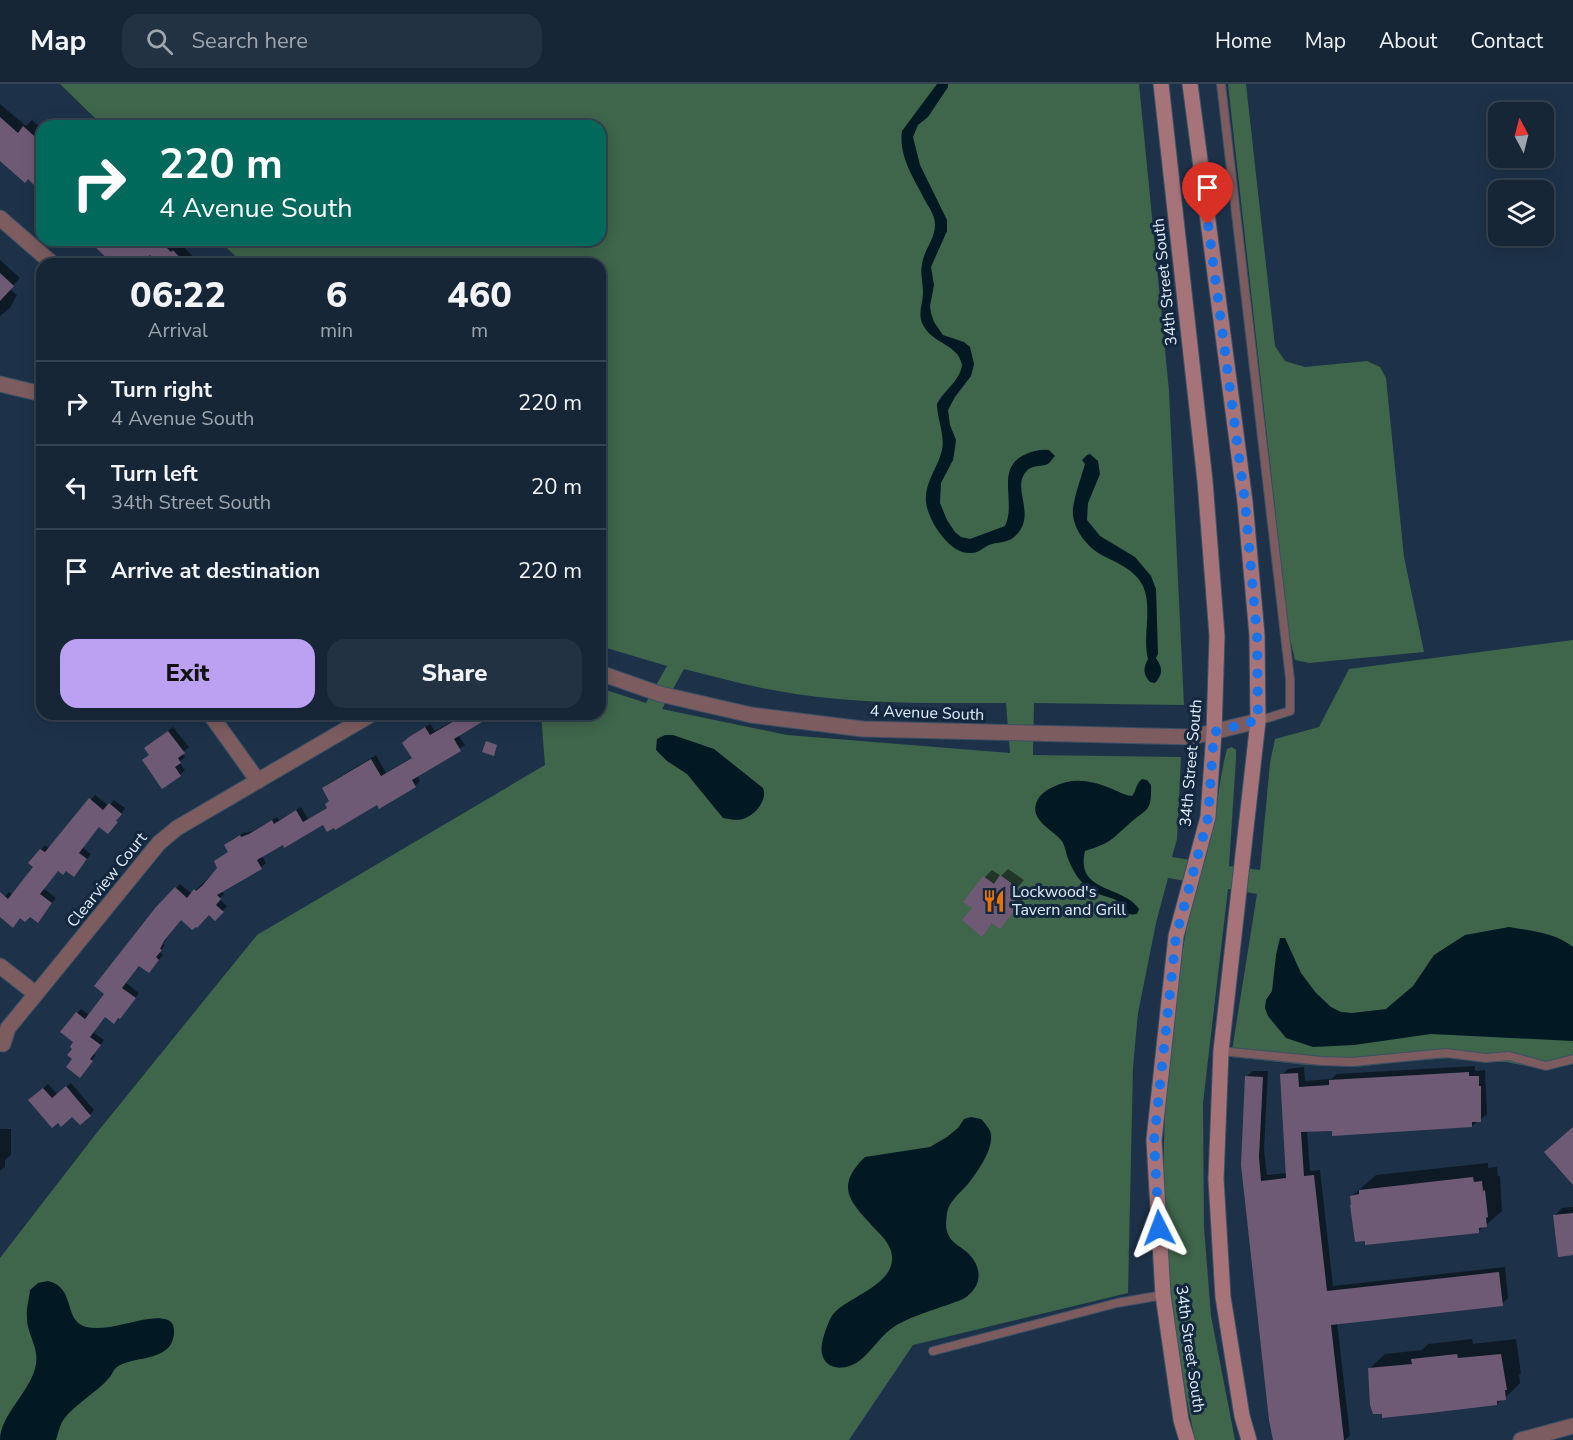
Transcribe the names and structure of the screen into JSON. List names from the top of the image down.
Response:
{
  "streets": {
    "main road": ["34th Street South"],
    "street": ["4 Avenue South", "Clearview Court"]
  },
  "crossings": [
    ["34th Street South", "4 Avenue South"]
  ],
  "places": {
    "restaurant": ["Lockwood's Tavern and Grill"]
  },
  "north": "top",
  "page": {
    "header": "Map",
    "search": "Search here",
    "nav": [
      "Home",
      "Map",
      "About",
      "Contact"
    ],
    "turn": ["220 m", "4 Avenue South"],
    "eta": [
      "06:22",
      "Arrival",
      "6",
      "min",
      "460",
      "m"
    ],
    "list": [
      {
        "name": "Turn right",
        "note": "4 Avenue South",
        "value": "220 m"
      },
      {
        "name": "Turn left",
        "note": "34th Street South",
        "value": "20 m"
      },
      {
        "name": "Arrive at destination",
        "value": "220 m"
      }
    ],
    "buttons": ["Exit", "Share"]
  }
}
